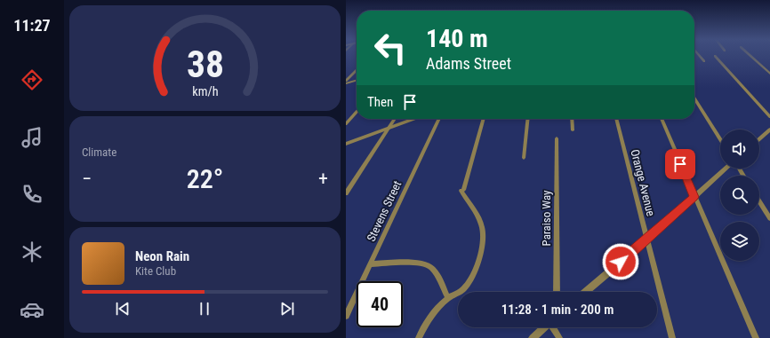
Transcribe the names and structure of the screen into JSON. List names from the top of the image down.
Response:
{
  "streets": {
    "street": ["Orange Avenue", "Stevens Street", "Paraiso Way"]
  },
  "page": {
    "tabs": "11:27",
    "turn": ["140 m", "Adams Street"],
    "then": "Then",
    "tile": "Climate",
    "heat": ["−", "22°", "+"],
    "song": ["Neon Rain", "Kite Club"],
    "limit": "40",
    "trip": "11:28 · 1 min · 200 m",
    "gauge": ["38", "km/h"]
  }
}
